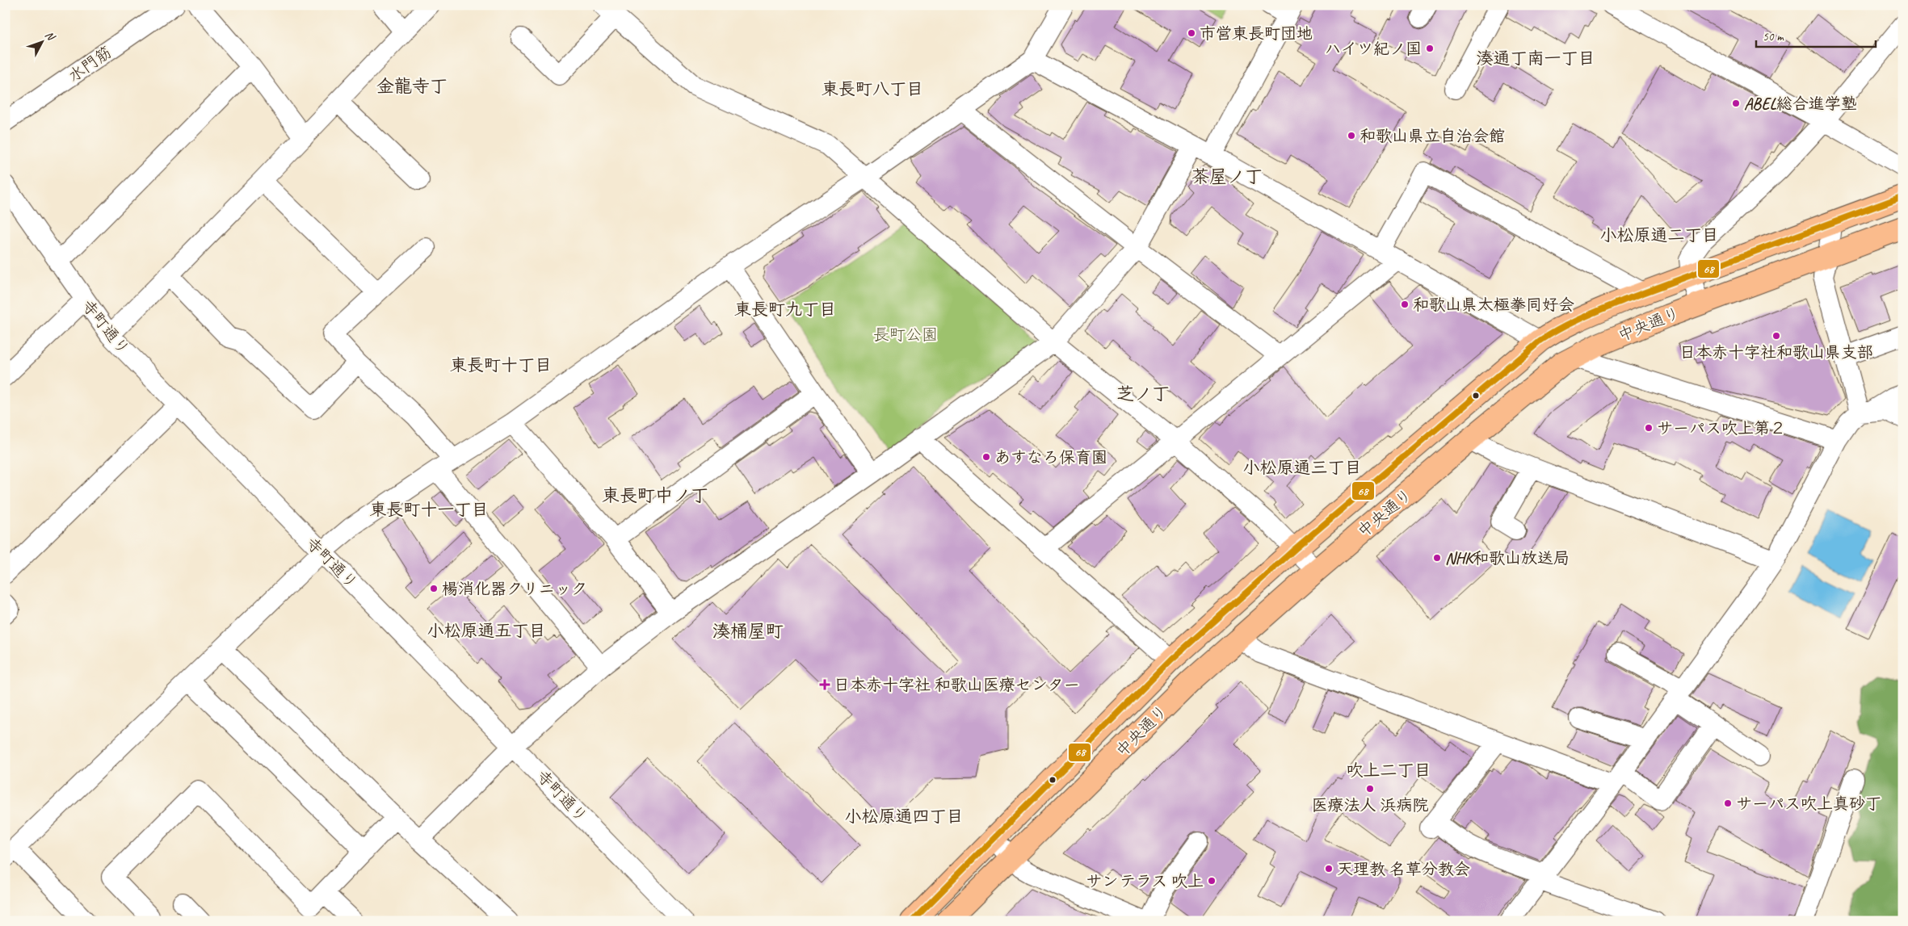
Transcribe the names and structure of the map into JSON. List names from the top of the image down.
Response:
{
  "streets": {
    "highway": ["中央通り"],
    "street": ["水門筋", "寺町通り"]
  },
  "districts": [
    "湊通丁南一丁目",
    "金龍寺丁",
    "東長町八丁目",
    "茶屋ノ丁",
    "小松原通二丁目",
    "東長町九丁目",
    "東長町十丁目",
    "芝ノ丁",
    "小松原通三丁目",
    "東長町中ノ丁",
    "東長町十一丁目",
    "小松原通五丁目",
    "湊桶屋町",
    "吹上二丁目",
    "小松原通四丁目"
  ],
  "parks": ["長町公園"],
  "places": {
    "other": [
      "市営東長町団地",
      "ハイツ紀ノ国",
      "ABEL総合進学塾",
      "和歌山県立自治会館",
      "和歌山県太極拳同好会",
      "日本赤十字社和歌山県支部",
      "サーパス吹上第２",
      "あすなろ保育園",
      "NHK和歌山放送局",
      "楊消化器クリニック",
      "医療法人 浜病院",
      "サーパス吹上真砂丁",
      "天理教 名草分教会",
      "サンテラス 吹上"
    ],
    "health": ["日本赤十字社 和歌山医療センター"]
  },
  "lines": ["transit line 68"],
  "scale_bar": "50 m",
  "north": "top right"
}
